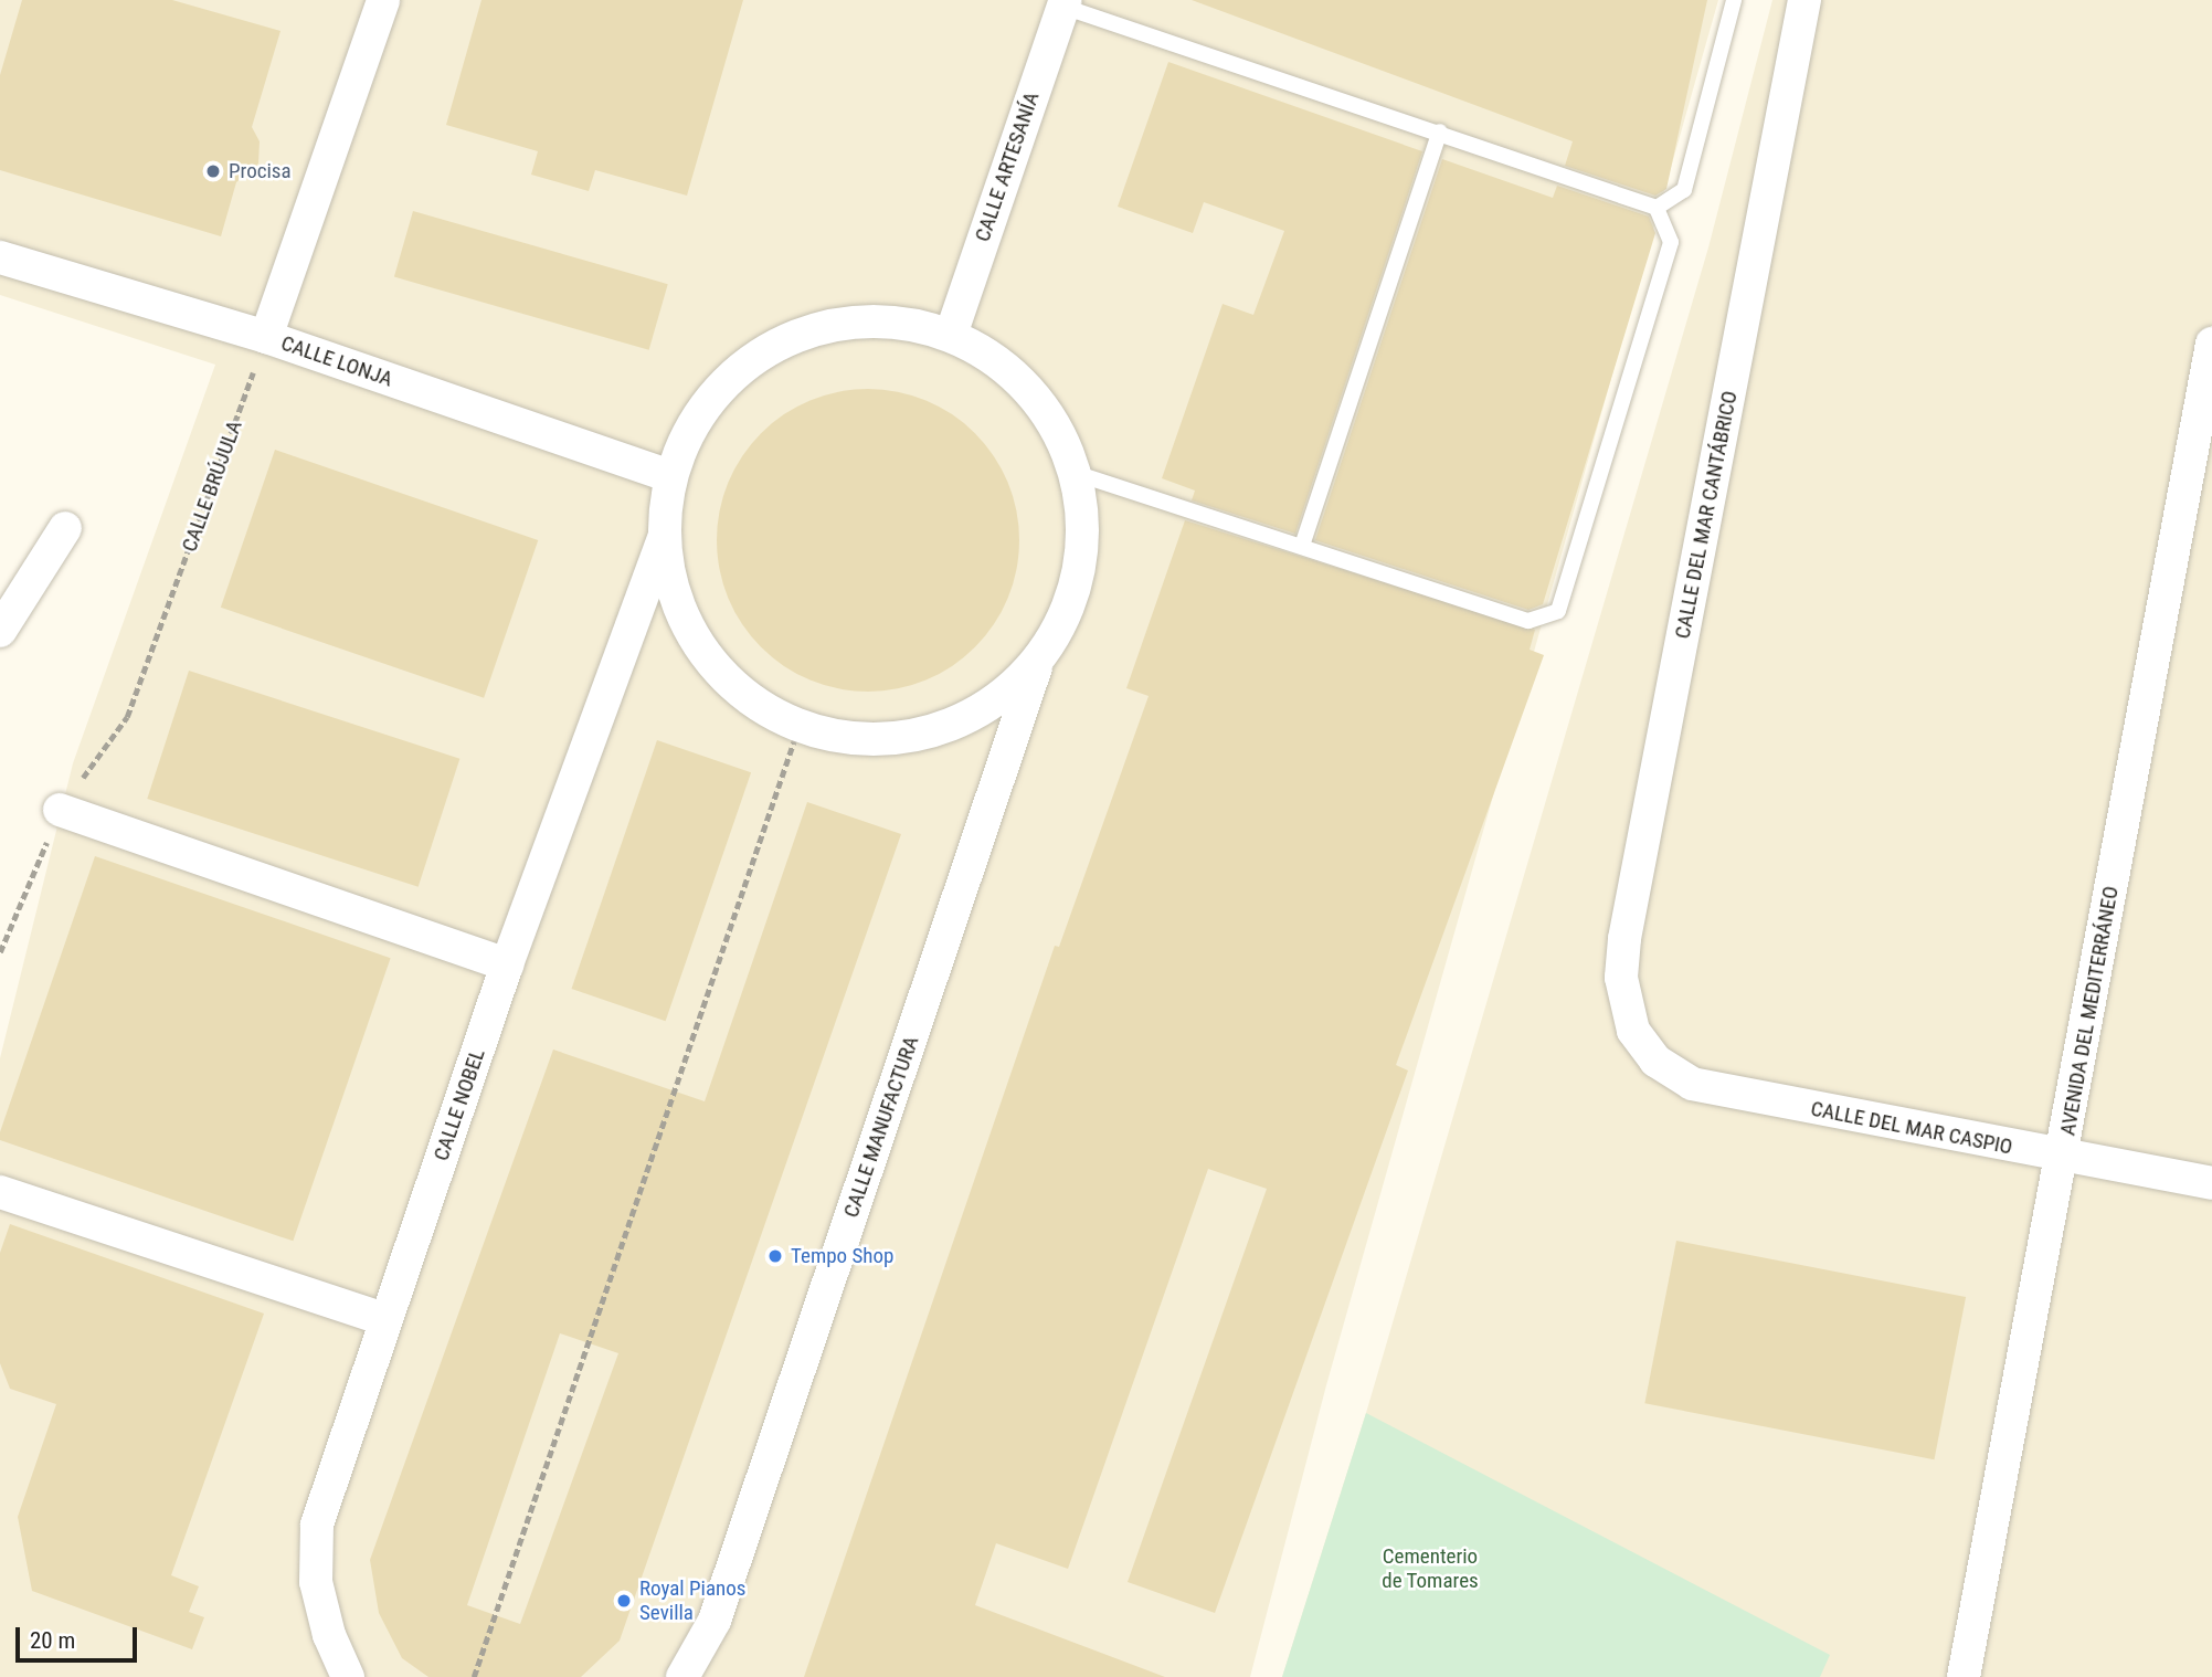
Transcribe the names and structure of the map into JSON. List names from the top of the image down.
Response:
{
  "streets": {
    "street": [
      "CALLE ARTESANÍA",
      "CALLE LONJA",
      "CALLE DEL MAR CANTÁBRICO",
      "AVENIDA DEL MEDITERRÁNEO",
      "CALLE NOBEL",
      "CALLE MANUFACTURA",
      "CALLE DEL MAR CASPIO"
    ],
    "path": ["CALLE BRÚJULA"]
  },
  "crossings": [
    ["CALLE LONJA", "CALLE BRÚJULA"],
    ["CALLE DEL MAR CANTÁBRICO", "CALLE DEL MAR CASPIO"],
    ["AVENIDA DEL MEDITERRÁNEO", "CALLE DEL MAR CASPIO"]
  ],
  "parks": ["Cementerio de Tomares"],
  "places": ["Procisa", "Tempo Shop", "Royal Pianos Sevilla"],
  "scale_bar": "20 m"
}
